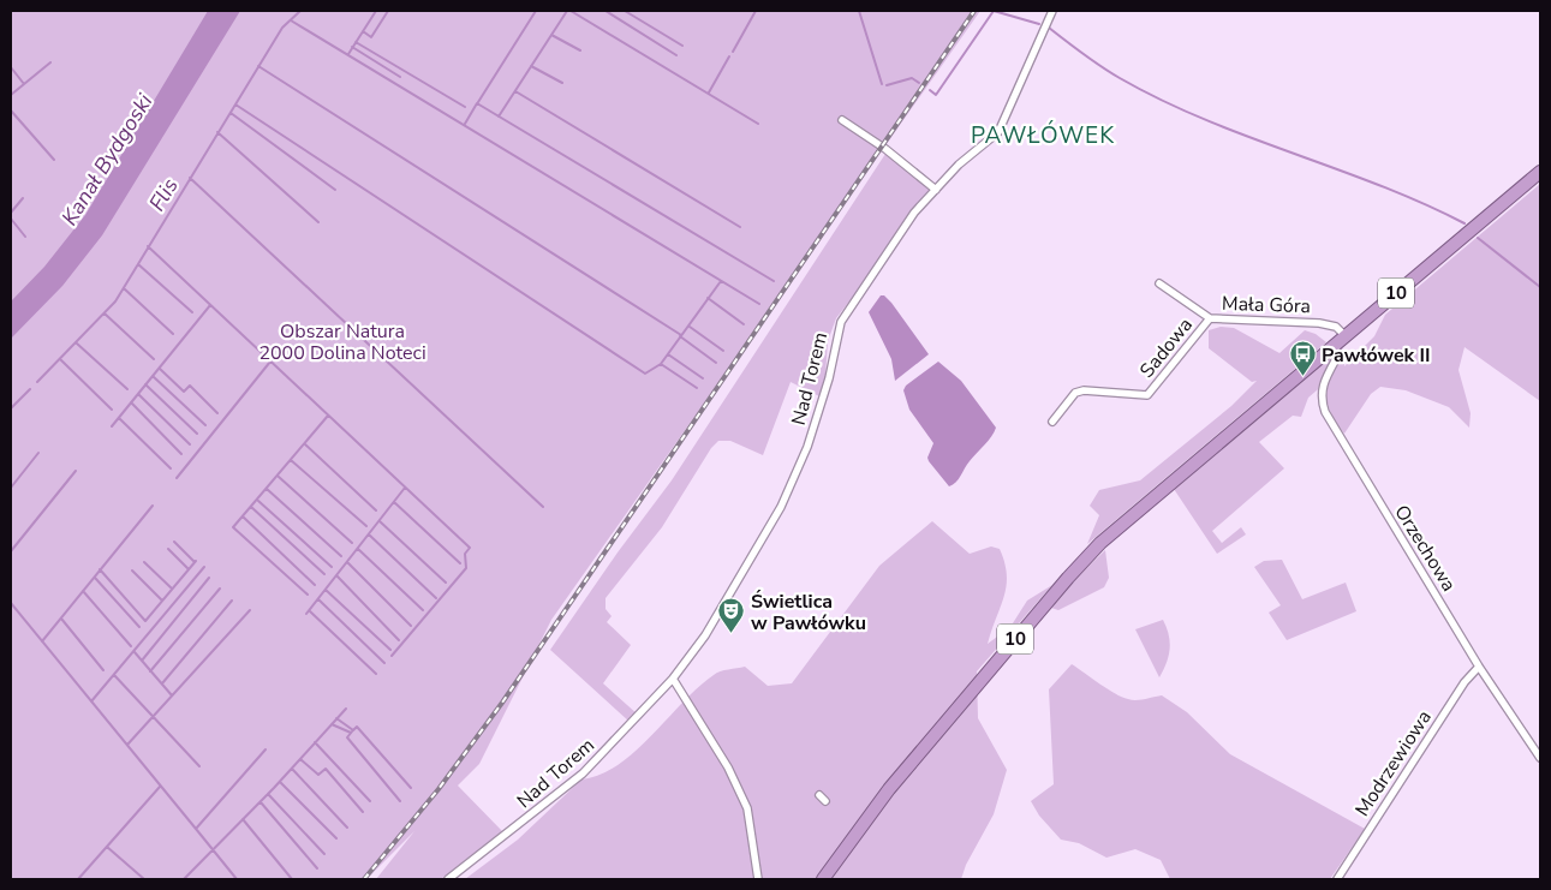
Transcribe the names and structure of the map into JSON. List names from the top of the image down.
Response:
{
  "streets": {
    "highway": ["10"],
    "street": [
      "Mała Góra",
      "Sadowa",
      "Nad Torem",
      "Orzechowa",
      "Modrzewiowa"
    ]
  },
  "crossings": [
    ["10", "Mała Góra"],
    ["10", "Orzechowa"],
    ["Mała Góra", "Sadowa"],
    ["Orzechowa", "Modrzewiowa"]
  ],
  "districts": ["PAWŁÓWEK"],
  "water": ["Kanał Bydgoski", "Flis"],
  "parks": ["Obszar Natura 2000 Dolina Noteci"],
  "places": {
    "bus stop": ["Pawłówek II"],
    "theatre": ["Świetlica w Pawłówku"]
  }
}
